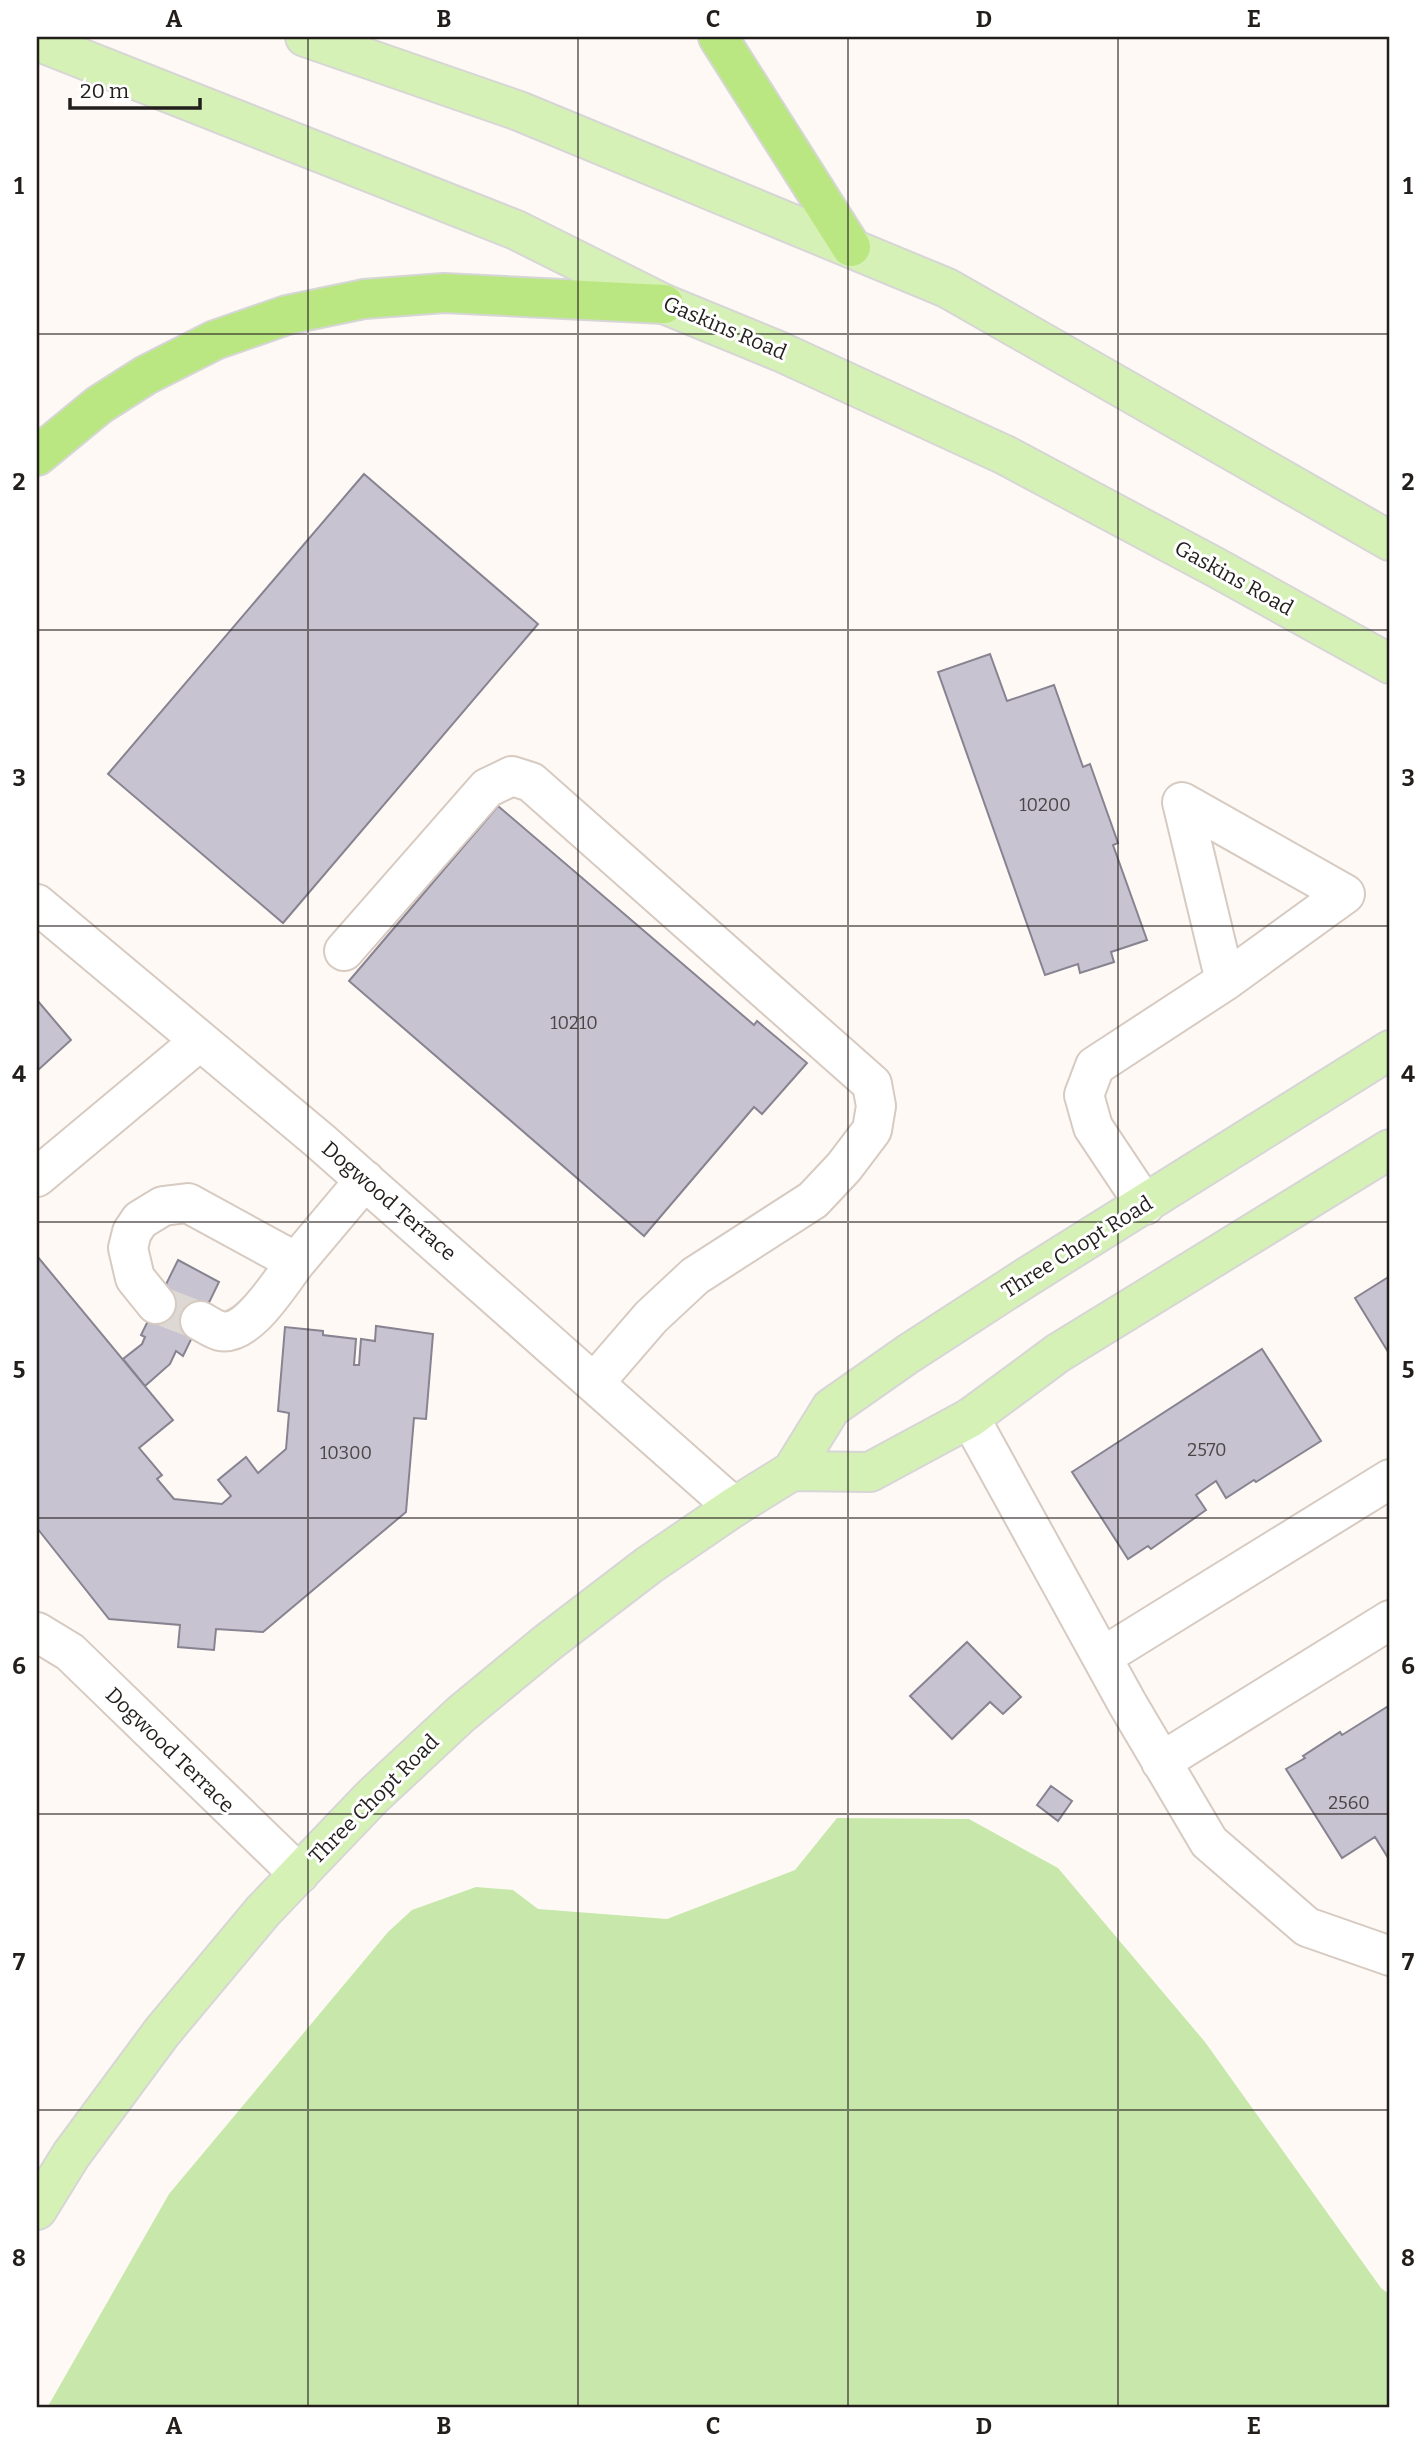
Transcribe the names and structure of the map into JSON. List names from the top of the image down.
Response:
{
  "streets": {
    "main road": ["Gaskins Road", "Three Chopt Road"],
    "street": ["Dogwood Terrace"]
  },
  "crossings": [
    ["Dogwood Terrace", "Three Chopt Road"]
  ],
  "house_numbers": [
    "10200",
    "10210",
    "2570",
    "10300",
    "2560"
  ],
  "scale_bar": "20 m",
  "grid": {
    "columns": [
      "A",
      "B",
      "C",
      "D",
      "E"
    ],
    "rows": [
      "1",
      "2",
      "3",
      "4",
      "5",
      "6",
      "7",
      "8"
    ]
  }
}
